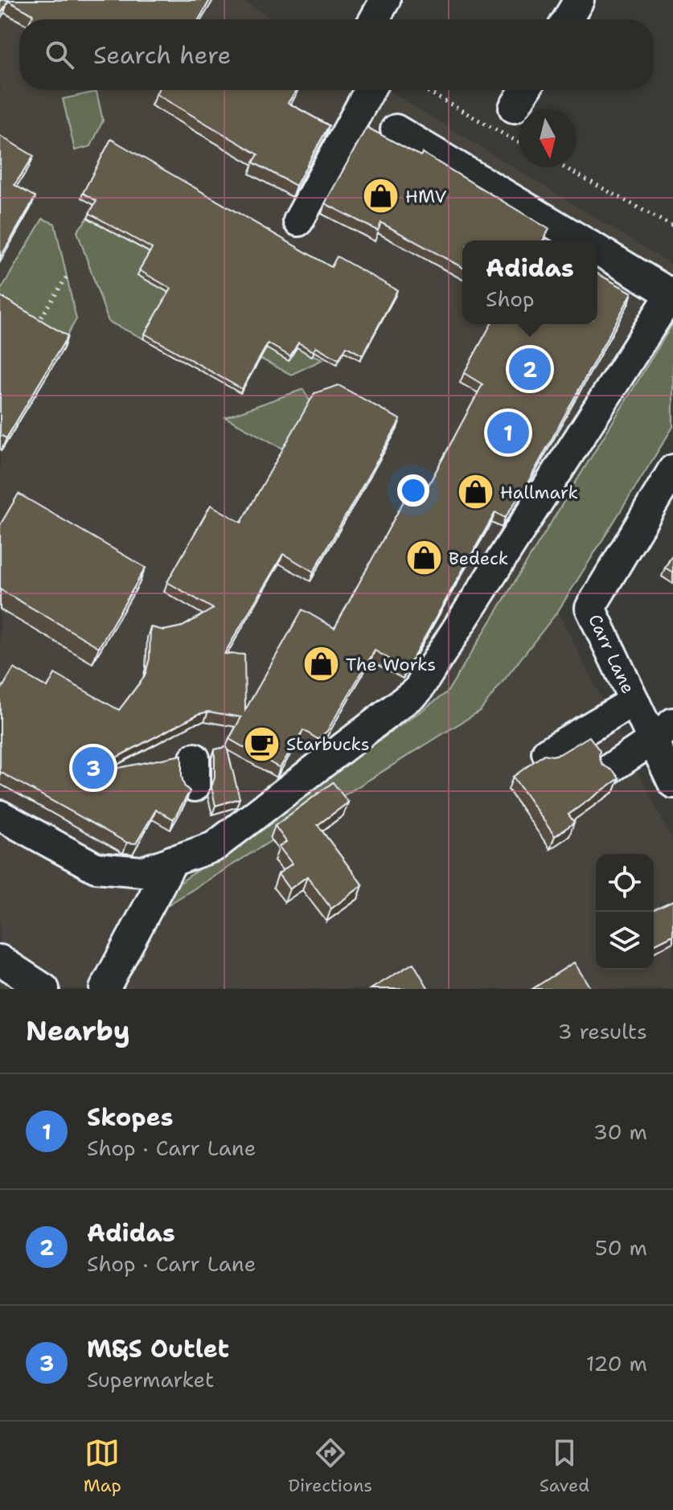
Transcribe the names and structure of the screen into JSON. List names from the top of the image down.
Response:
{
  "streets": {
    "street": ["Carr Lane"]
  },
  "places": {
    "shop": [
      "HMV",
      "Hallmark",
      "Bedeck",
      "The Works"
    ],
    "cafe": ["Starbucks"]
  },
  "north": "bottom",
  "page": {
    "search": "Search here",
    "popup": ["Adidas", "Shop"],
    "pins": ["2", "1", "3"],
    "heading": ["Nearby", "3 results"],
    "list": [
      {
        "mark": "1",
        "name": "Skopes",
        "note": "Shop · Carr Lane",
        "value": "30 m"
      },
      {
        "mark": "2",
        "name": "Adidas",
        "note": "Shop · Carr Lane",
        "value": "50 m"
      },
      {
        "mark": "3",
        "name": "M&S Outlet",
        "note": "Supermarket",
        "value": "120 m"
      }
    ],
    "nav": ["Map", "Directions", "Saved"]
  }
}
